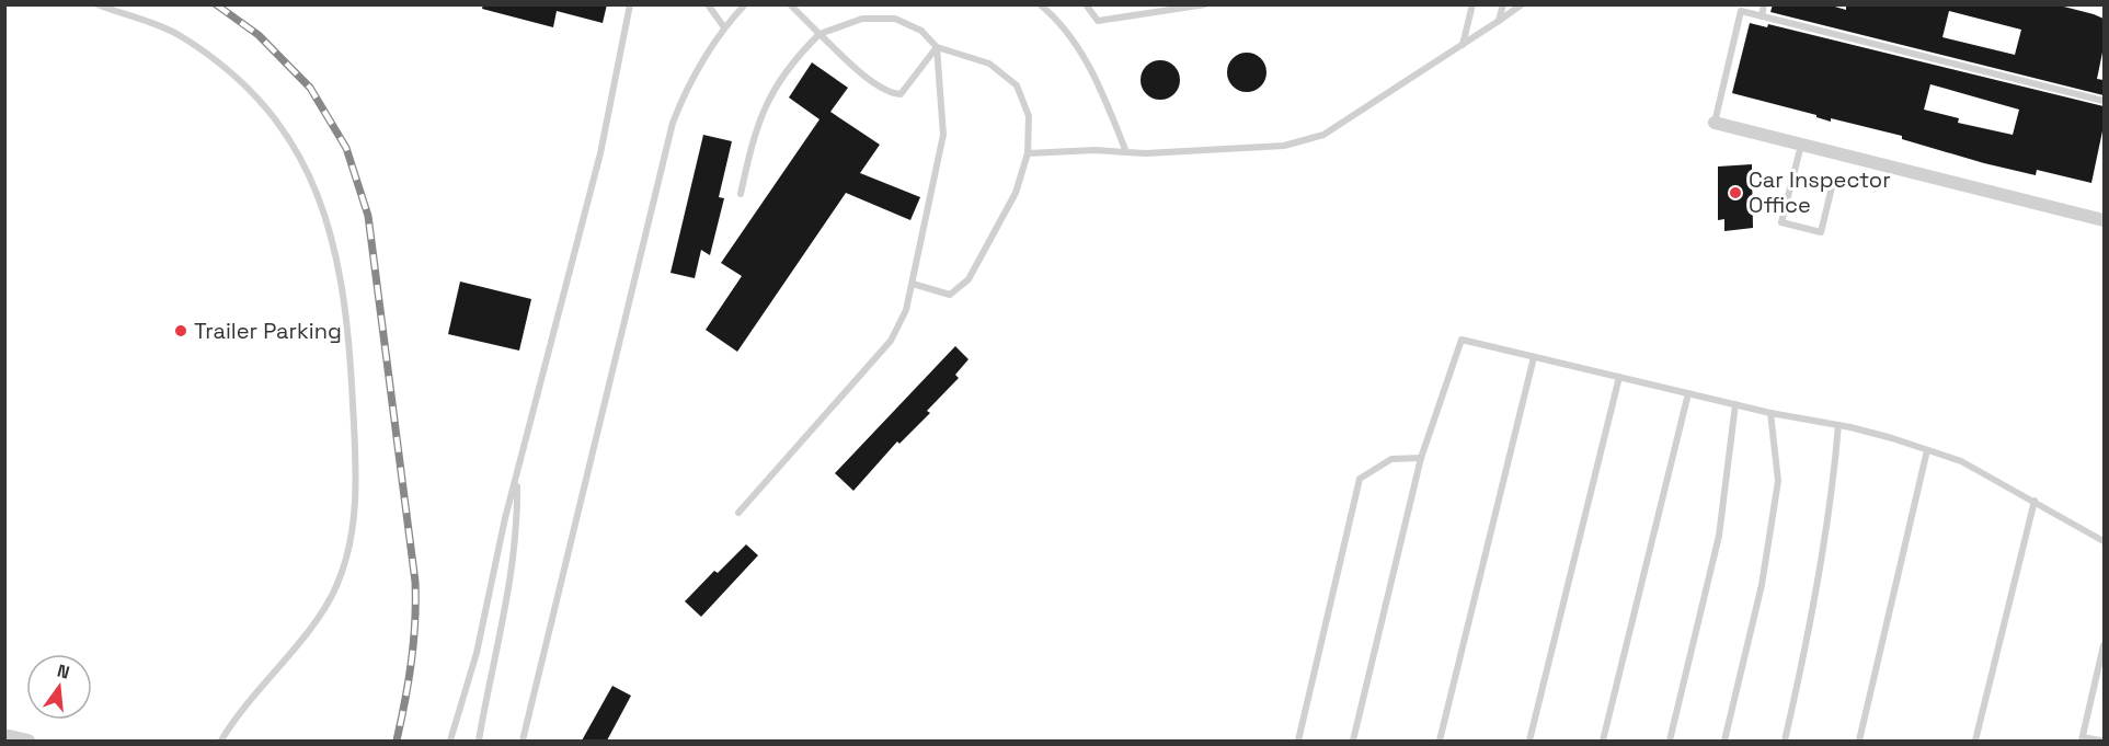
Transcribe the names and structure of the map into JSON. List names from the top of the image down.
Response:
{
  "places": ["Car Inspector Office", "Trailer Parking"],
  "north": "top"
}
